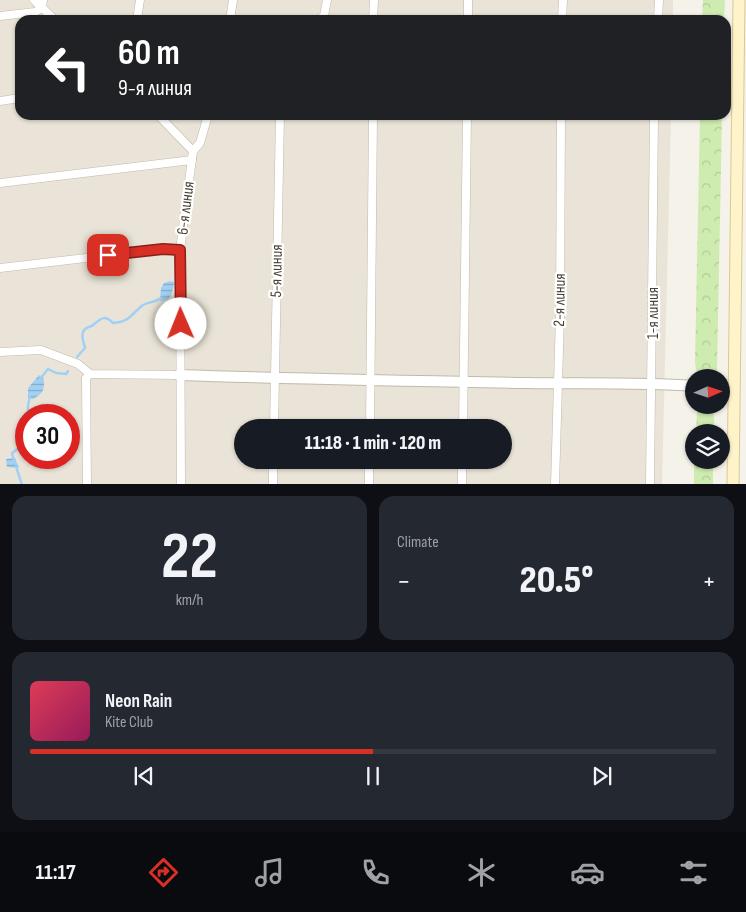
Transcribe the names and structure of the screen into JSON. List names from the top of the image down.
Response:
{
  "streets": {
    "street": [
      "6-я линия",
      "5-я линия",
      "2-я линия",
      "1-я линия"
    ]
  },
  "north": "right",
  "page": {
    "turn": ["60 m", "9-я линия"],
    "limit": "30",
    "trip": "11:18 · 1 min · 120 m",
    "tile": [
      ["22", "km/h"],
      "Climate"
    ],
    "heat": ["−", "20.5°", "+"],
    "song": ["Neon Rain", "Kite Club"],
    "tabs": "11:17"
  }
}
